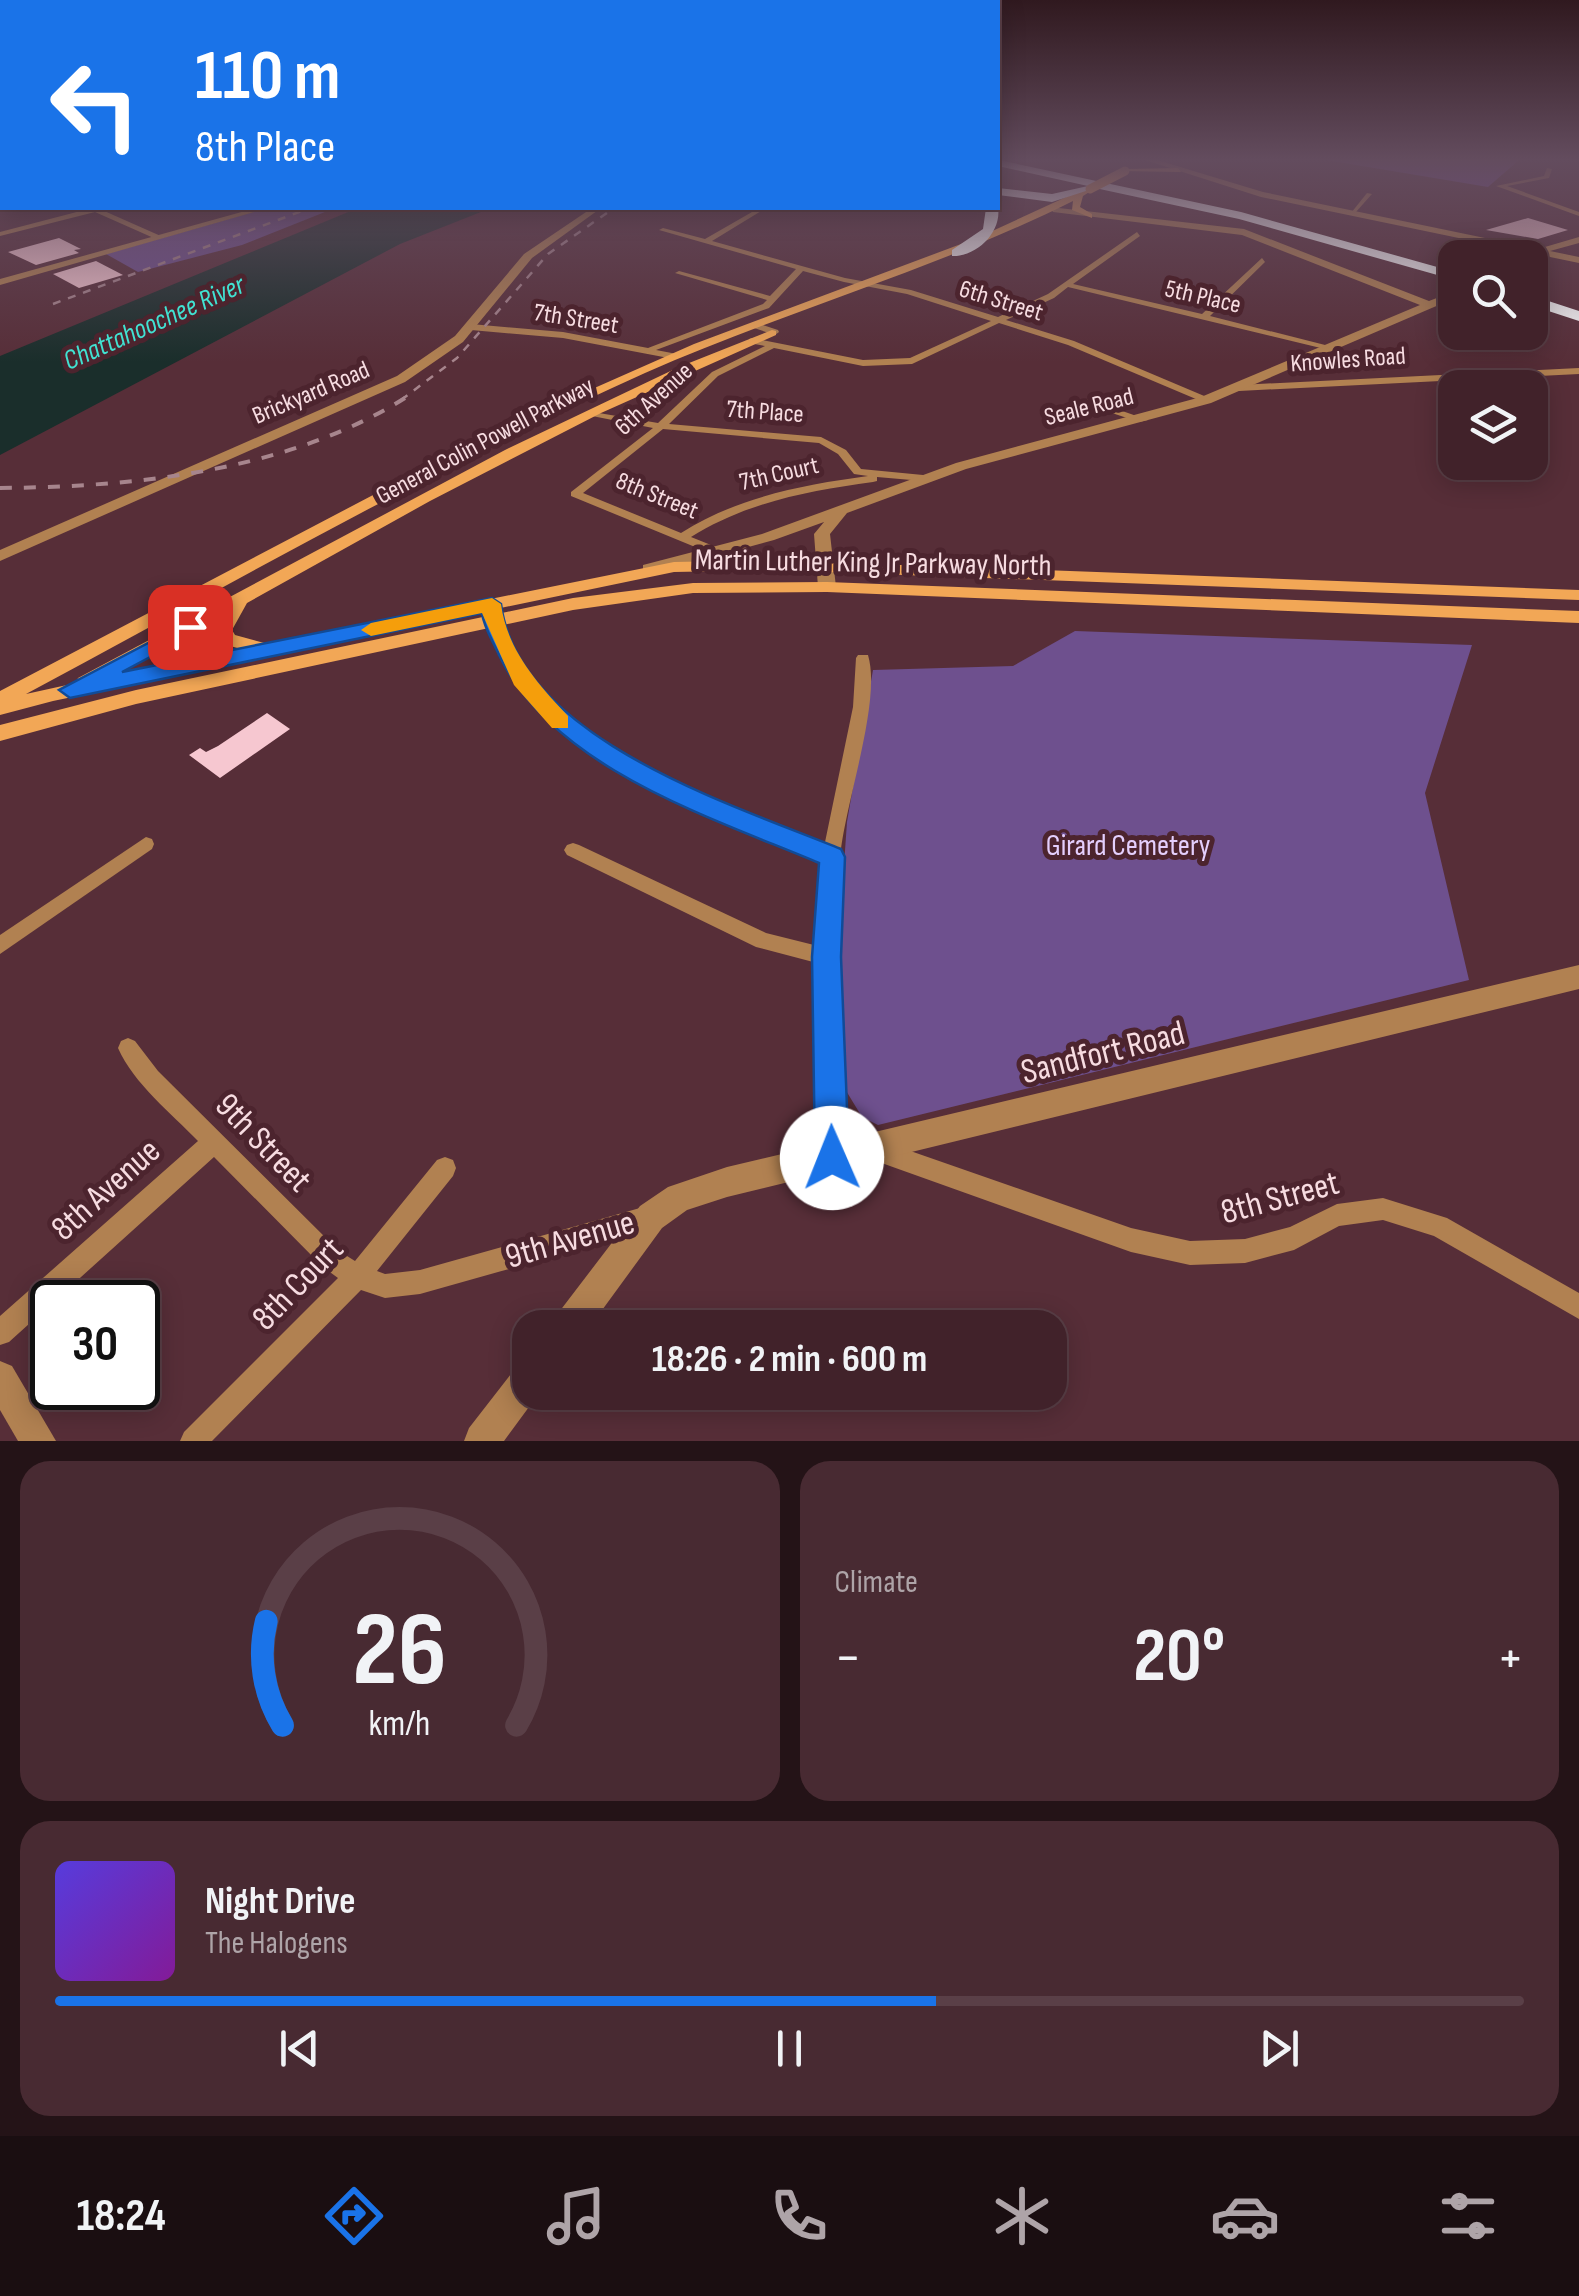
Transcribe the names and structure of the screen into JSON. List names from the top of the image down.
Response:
{
  "streets": {
    "main road": ["General Colin Powell Parkway", "Martin Luther King Jr Parkway North"],
    "street": [
      "5th Place",
      "6th Street",
      "7th Street",
      "Knowles Road",
      "Brickyard Road",
      "6th Avenue",
      "Seale Road",
      "7th Place",
      "7th Court",
      "8th Street",
      "Sandfort Road",
      "9th Street",
      "8th Avenue",
      "9th Avenue",
      "8th Court"
    ]
  },
  "crossings": [
    ["5th Place", "Seale Road"],
    ["6th Street", "6th Avenue"],
    ["6th Street", "Seale Road"],
    ["6th Street", "General Colin Powell Parkway"],
    ["7th Street", "Brickyard Road"],
    ["7th Street", "6th Avenue"],
    ["7th Street", "General Colin Powell Parkway"],
    ["Knowles Road", "Seale Road"],
    ["6th Avenue", "7th Place"],
    ["6th Avenue", "General Colin Powell Parkway"],
    ["6th Avenue", "8th Street"],
    ["Seale Road", "7th Place"],
    ["Seale Road", "8th Street"],
    ["Seale Road", "Martin Luther King Jr Parkway North"],
    ["7th Place", "General Colin Powell Parkway"],
    ["7th Place", "7th Court"],
    ["General Colin Powell Parkway", "Martin Luther King Jr Parkway North"],
    ["7th Court", "8th Street"],
    ["8th Street", "Sandfort Road"],
    ["Sandfort Road", "9th Avenue"],
    ["9th Street", "8th Avenue"],
    ["9th Street", "9th Avenue"],
    ["9th Street", "8th Court"],
    ["9th Avenue", "8th Court"]
  ],
  "water": ["Chattahoochee River"],
  "parks": ["Girard Cemetery"],
  "page": {
    "turn": ["110 m", "8th Place"],
    "limit": "30",
    "trip": "18:26 · 2 min · 600 m",
    "tile": "Climate",
    "heat": ["−", "20°", "+"],
    "song": ["Night Drive", "The Halogens"],
    "tabs": "18:24",
    "gauge": ["26", "km/h"]
  }
}
